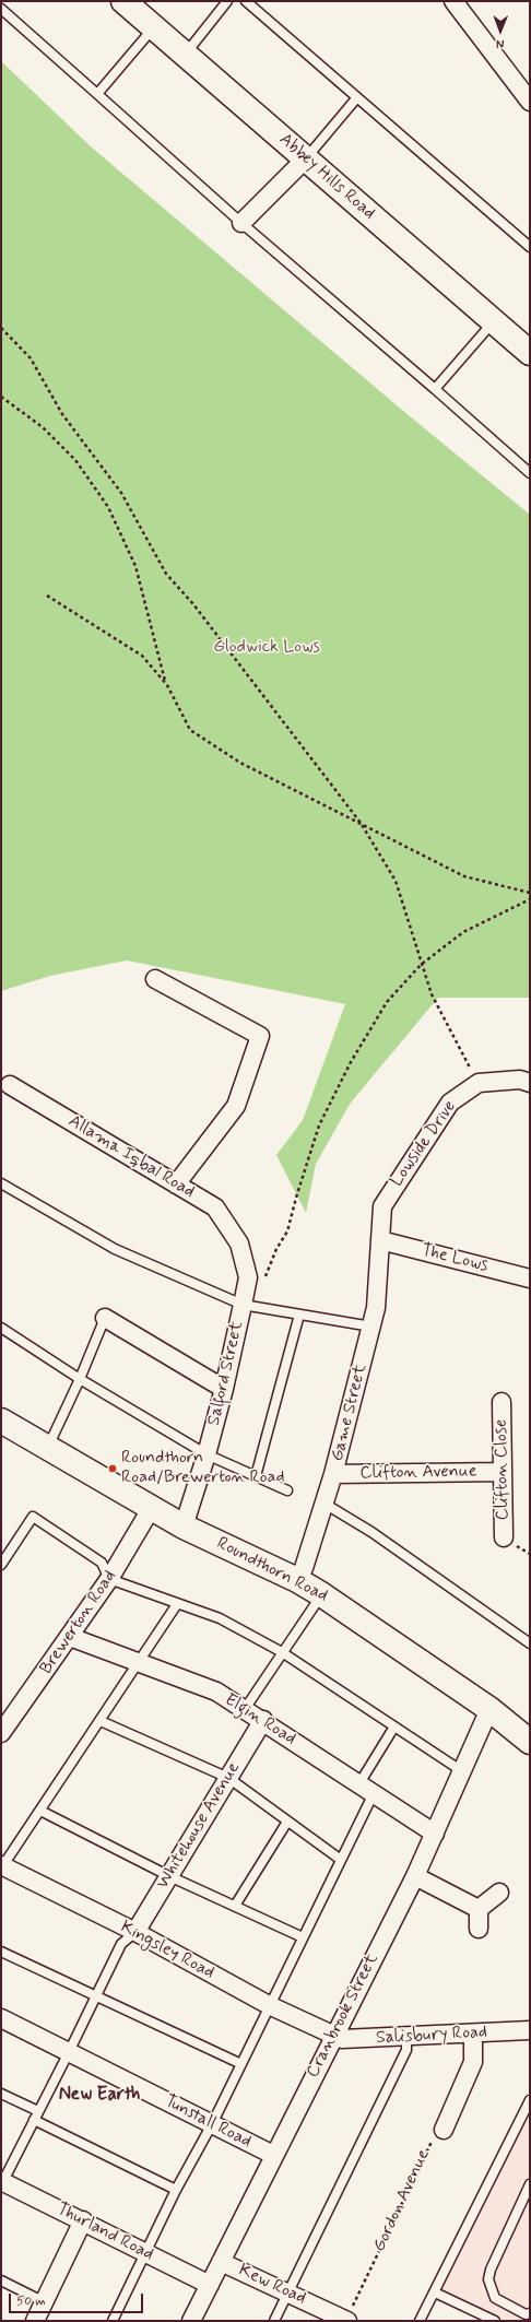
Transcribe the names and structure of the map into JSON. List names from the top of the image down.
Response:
{
  "streets": {
    "street": [
      "Abbey Hills Road",
      "Lowside Drive",
      "Allama Iqbal Road",
      "The Lows",
      "Salford Street",
      "Game Street",
      "Clifton Close",
      "Clifton Avenue",
      "Roundthorn Road",
      "Brewerton Road",
      "Elgin Road",
      "Whitehouse Avenue",
      "Kingsley Road",
      "Cranbrook Street",
      "Salisbury Road",
      "Tunstall Road",
      "Thurland Road",
      "Kew Road"
    ],
    "path": ["Gordon Avenue"]
  },
  "crossings": [
    ["Lowside Drive", "The Lows"],
    ["Lowside Drive", "Game Street"],
    ["Allama Iqbal Road", "Salford Street"],
    ["The Lows", "Game Street"],
    ["Salford Street", "Roundthorn Road"],
    ["Game Street", "Clifton Avenue"],
    ["Game Street", "Roundthorn Road"],
    ["Clifton Close", "Clifton Avenue"],
    ["Roundthorn Road", "Brewerton Road"],
    ["Roundthorn Road", "Cranbrook Street"],
    ["Brewerton Road", "Elgin Road"],
    ["Elgin Road", "Whitehouse Avenue"],
    ["Elgin Road", "Cranbrook Street"],
    ["Whitehouse Avenue", "Kingsley Road"],
    ["Kingsley Road", "Cranbrook Street"],
    ["Kingsley Road", "Salisbury Road"],
    ["Cranbrook Street", "Salisbury Road"],
    ["Cranbrook Street", "Tunstall Road"],
    ["Cranbrook Street", "Thurland Road"],
    ["Cranbrook Street", "Kew Road"],
    ["Gordon Avenue", "Kew Road"]
  ],
  "districts": ["New Earth"],
  "parks": ["Glodwick Lows"],
  "places": ["Roundthorn Road/Brewerton Road"],
  "scale_bar": "50 m",
  "north": "bottom"
}
